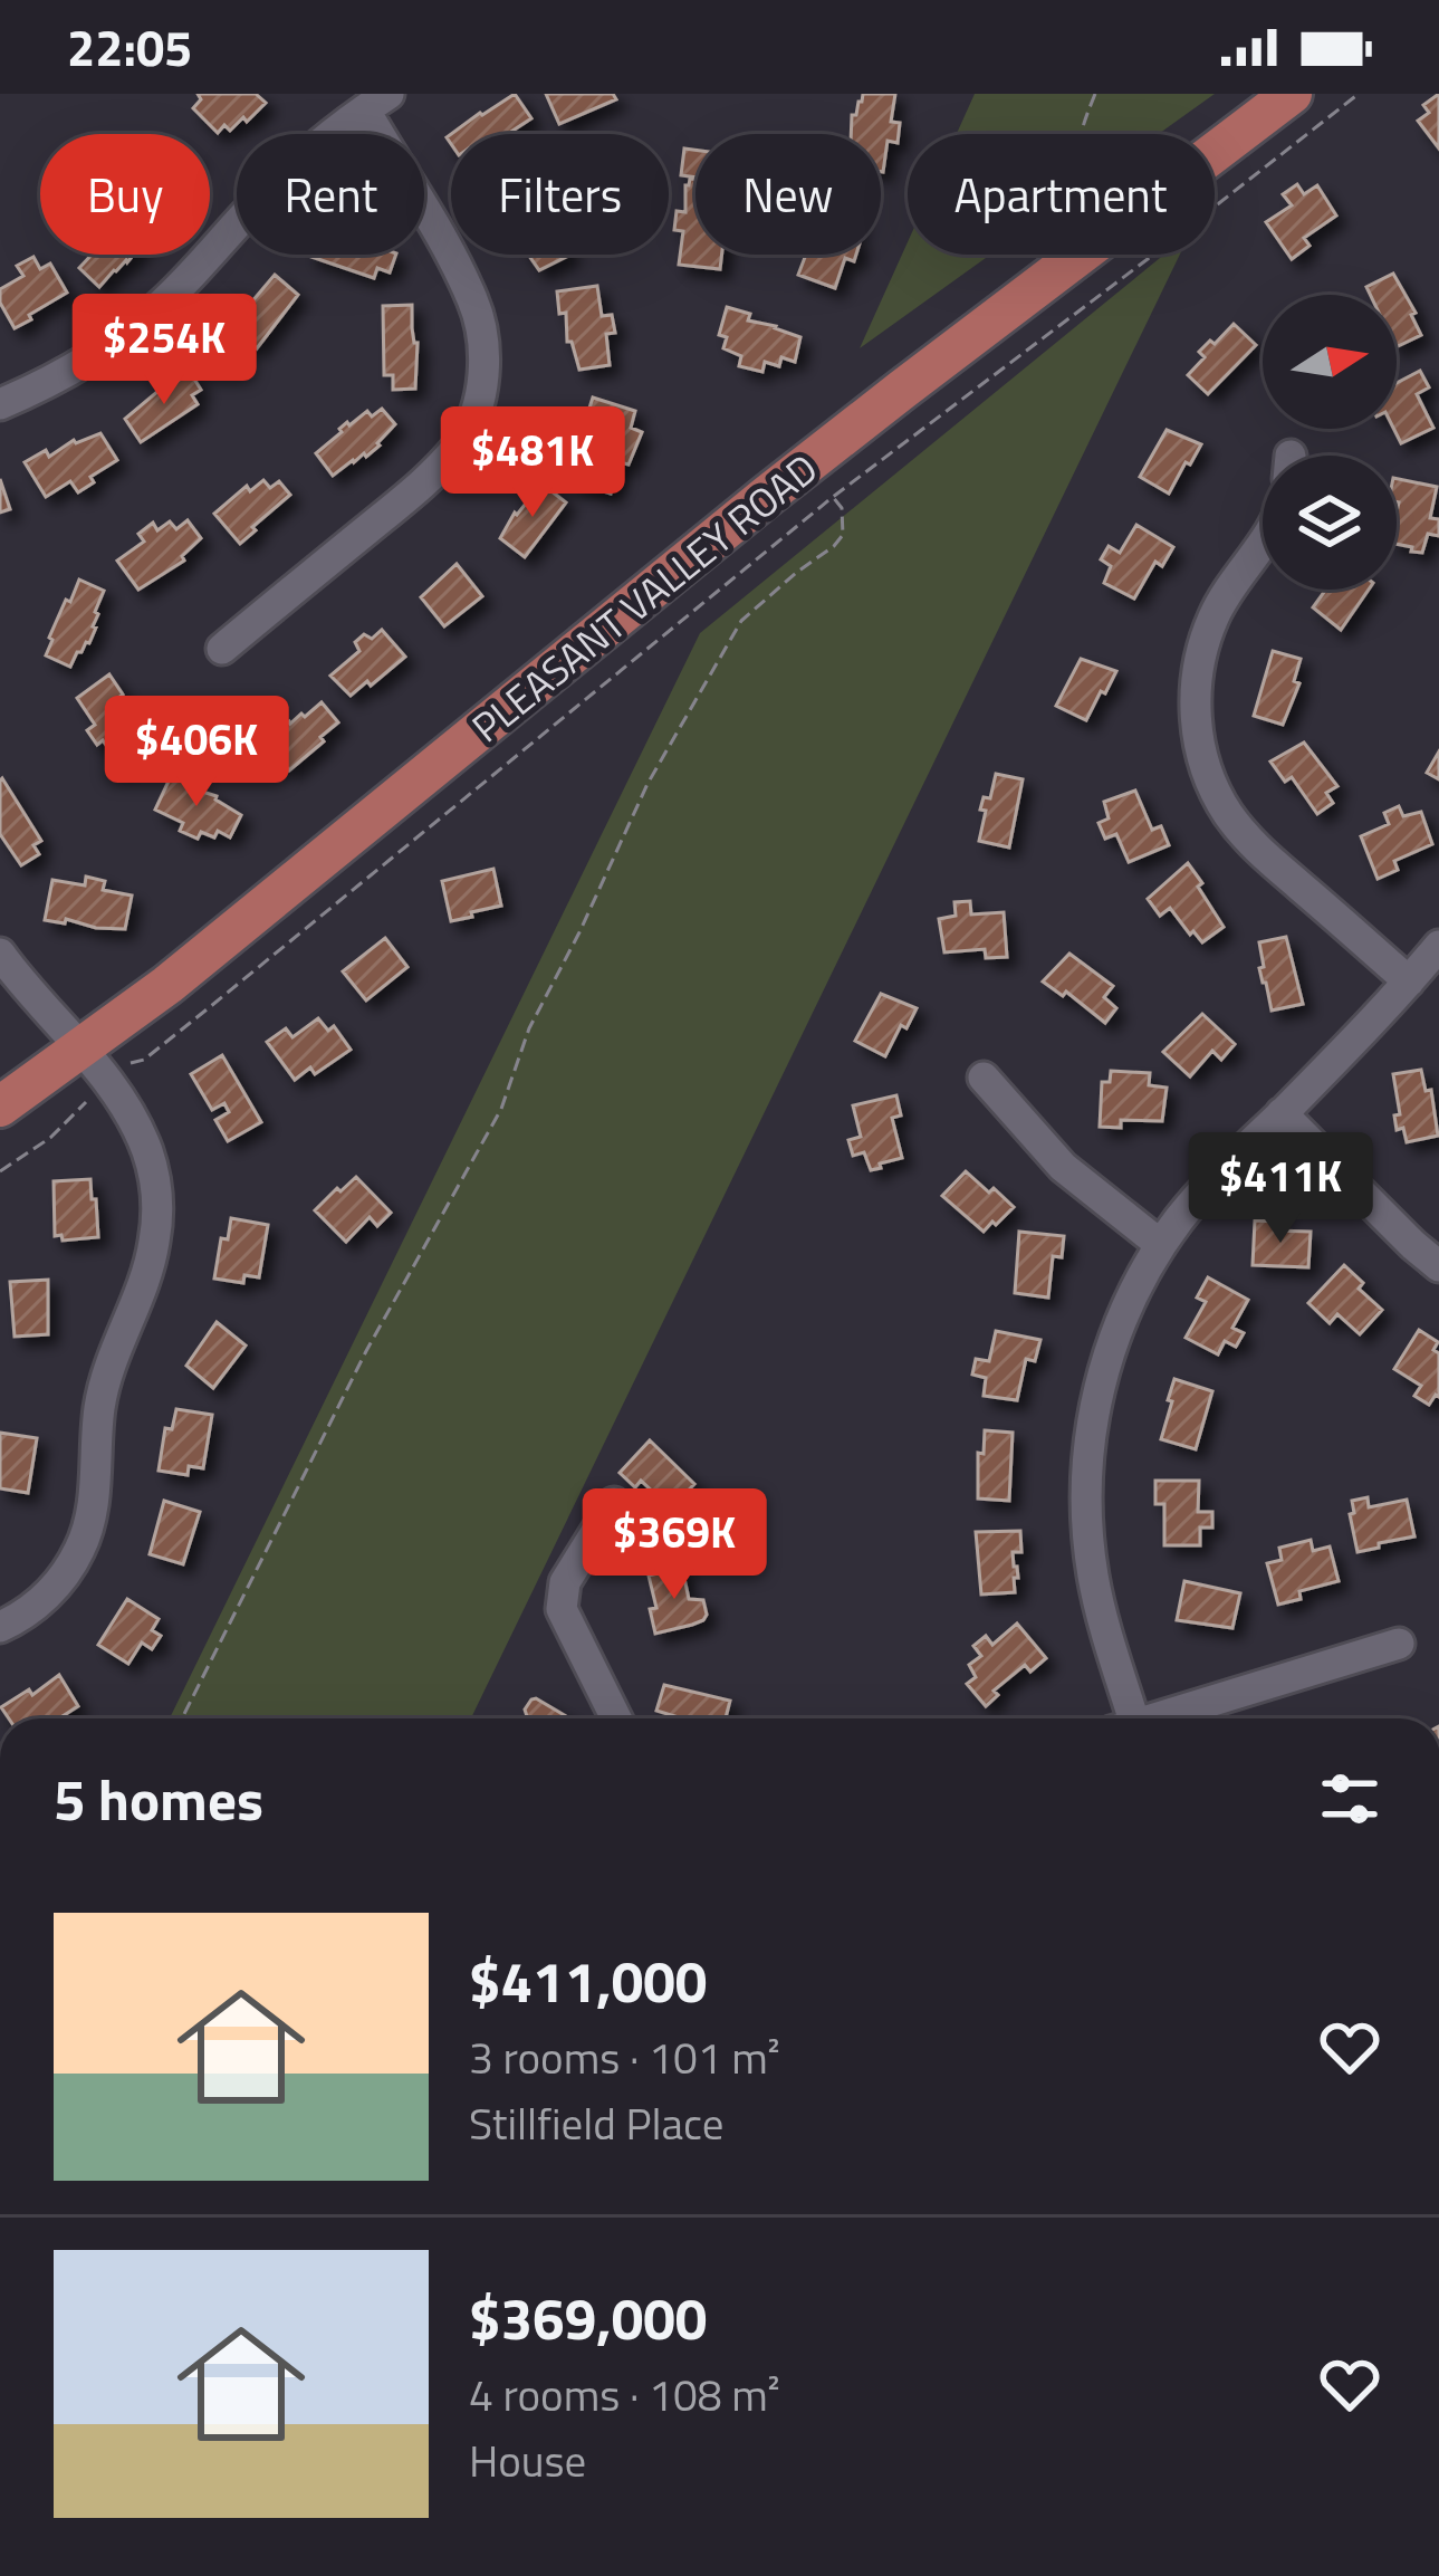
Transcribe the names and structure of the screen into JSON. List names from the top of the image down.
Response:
{
  "streets": {
    "main road": ["PLEASANT VALLEY ROAD"]
  },
  "north": "right",
  "page": {
    "status": "22:05",
    "chip": [
      "Buy",
      "Rent",
      "Filters",
      "New",
      "Apartment"
    ],
    "price": [
      "$254K",
      "$481K",
      "$406K",
      "$411K",
      "$369K"
    ],
    "heading": "5 homes",
    "list": [
      {
        "name": "$411,000",
        "note": "3 rooms · 101 m² · Stillfield Place"
      },
      {
        "name": "$369,000",
        "note": "4 rooms · 108 m² · House"
      }
    ]
  }
}
